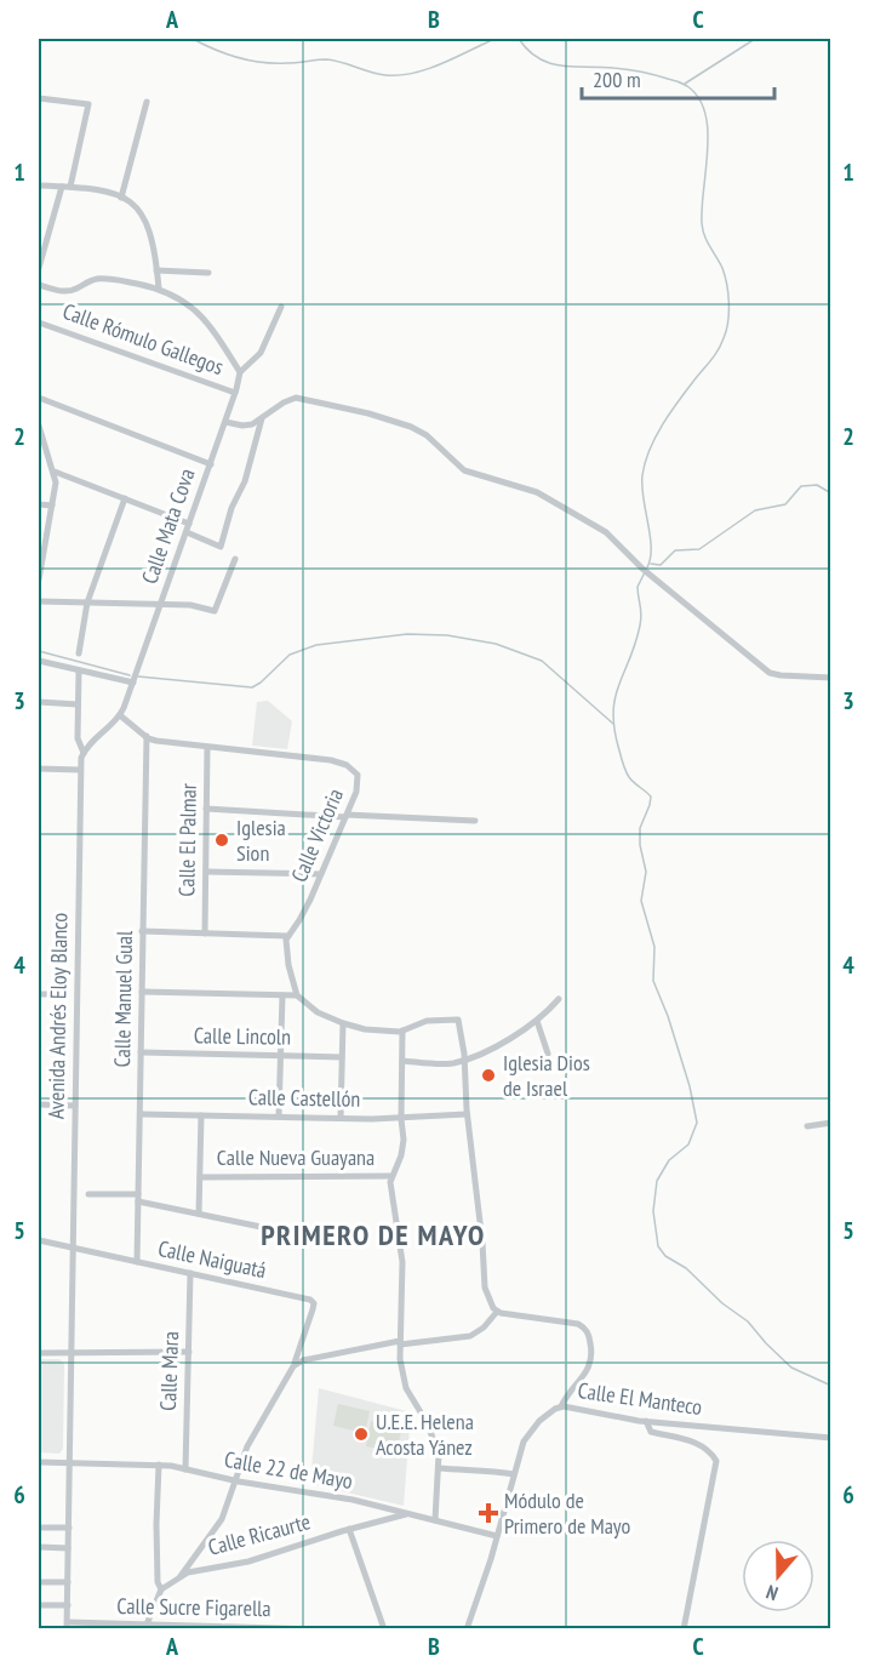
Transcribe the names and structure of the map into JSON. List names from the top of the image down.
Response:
{
  "streets": {
    "street": [
      "Calle Rómulo Gallegos",
      "Calle Mata Cova",
      "Calle Victoria",
      "Calle El Palmar",
      "Calle Manuel Gual",
      "Avenida Andrés Eloy Blanco",
      "Calle Lincoln",
      "Calle Castellón",
      "Calle Nueva Guayana",
      "Calle Naiguatá",
      "Calle Mara",
      "Calle El Manteco",
      "Calle 22 de Mayo",
      "Calle Ricaurte",
      "Calle Sucre Figarella"
    ]
  },
  "crossings": [
    ["Calle Rómulo Gallegos", "Calle Mata Cova"],
    ["Calle Mata Cova", "Calle Victoria"],
    ["Calle Mata Cova", "Avenida Andrés Eloy Blanco"],
    ["Calle Victoria", "Calle El Palmar"],
    ["Calle Victoria", "Calle Manuel Gual"],
    ["Calle Manuel Gual", "Calle Lincoln"],
    ["Calle Manuel Gual", "Calle Castellón"],
    ["Calle Manuel Gual", "Calle Naiguatá"],
    ["Avenida Andrés Eloy Blanco", "Calle Naiguatá"],
    ["Avenida Andrés Eloy Blanco", "Calle 22 de Mayo"],
    ["Avenida Andrés Eloy Blanco", "Calle Sucre Figarella"],
    ["Calle Naiguatá", "Calle Mara"],
    ["Calle Mara", "Calle 22 de Mayo"],
    ["Calle El Manteco", "Calle 22 de Mayo"],
    ["Calle 22 de Mayo", "Calle Ricaurte"]
  ],
  "districts": ["PRIMERO DE MAYO"],
  "places": {
    "other": ["Iglesia Sion", "Iglesia Dios de Israel", "U.E.E. Helena Acosta Yánez"],
    "health": ["Módulo de Primero de Mayo"]
  },
  "scale_bar": "200 m",
  "north": "bottom",
  "grid": {
    "columns": ["A", "B", "C"],
    "rows": [
      "1",
      "2",
      "3",
      "4",
      "5",
      "6"
    ]
  }
}
